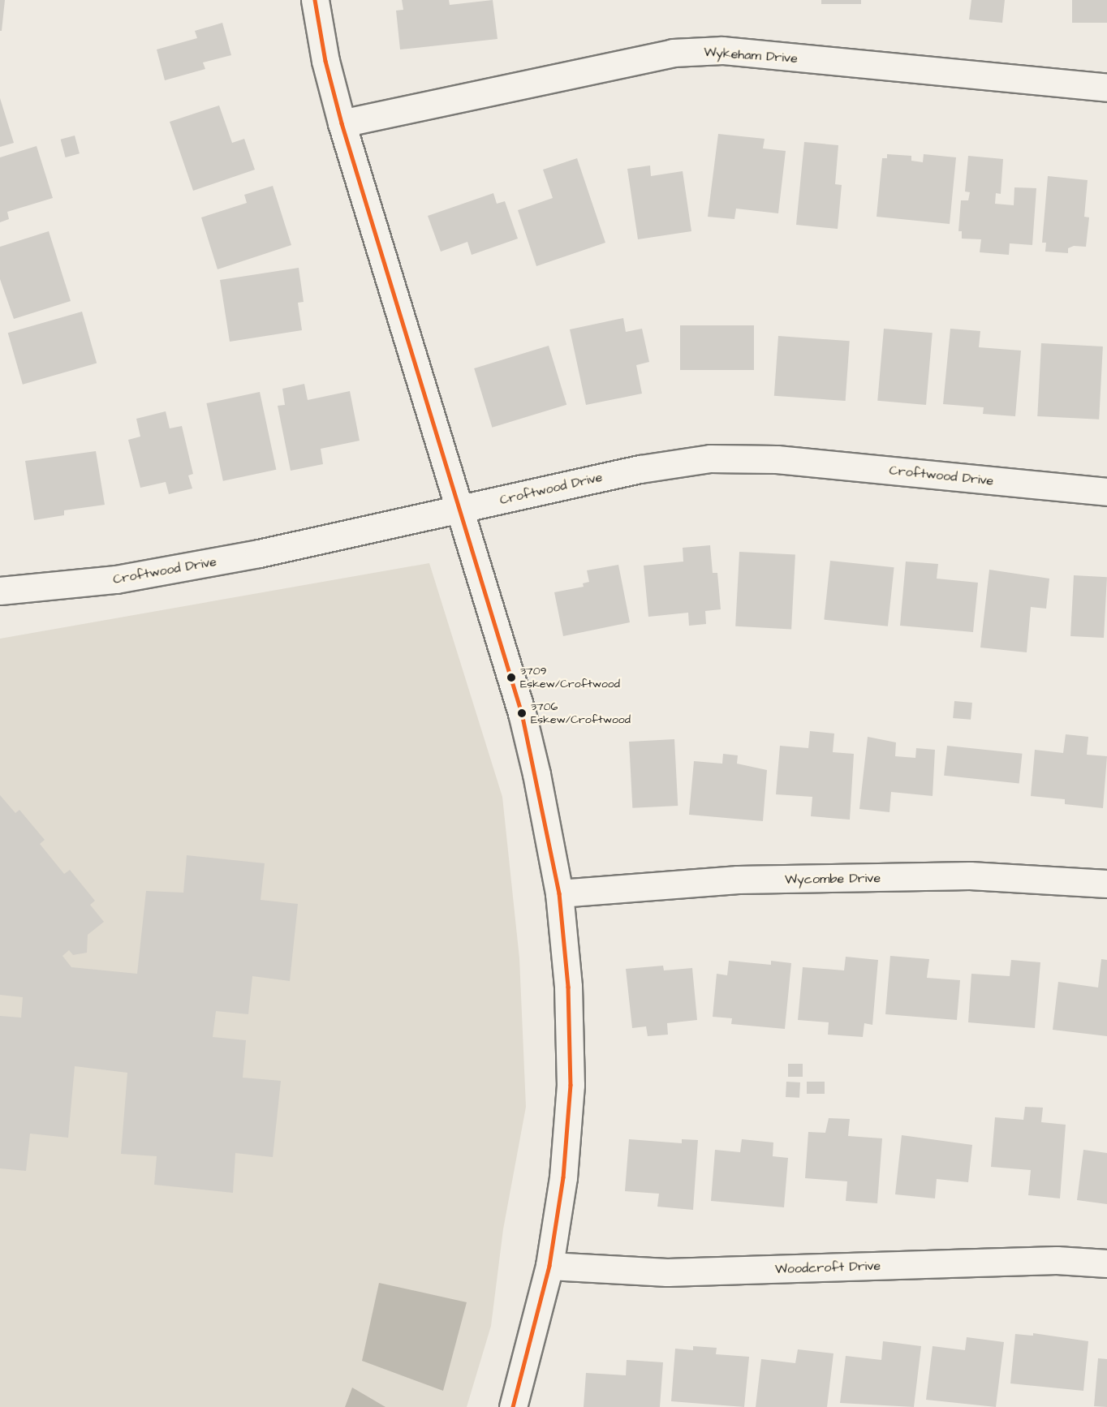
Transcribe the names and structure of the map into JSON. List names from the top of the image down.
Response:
{
  "streets": {
    "street": [
      "Wykeham Drive",
      "Croftwood Drive",
      "Wycombe Drive",
      "Woodcroft Drive"
    ]
  },
  "places": ["3709 Eskew/Croftwood", "3706 Eskew/Croftwood"]
}
